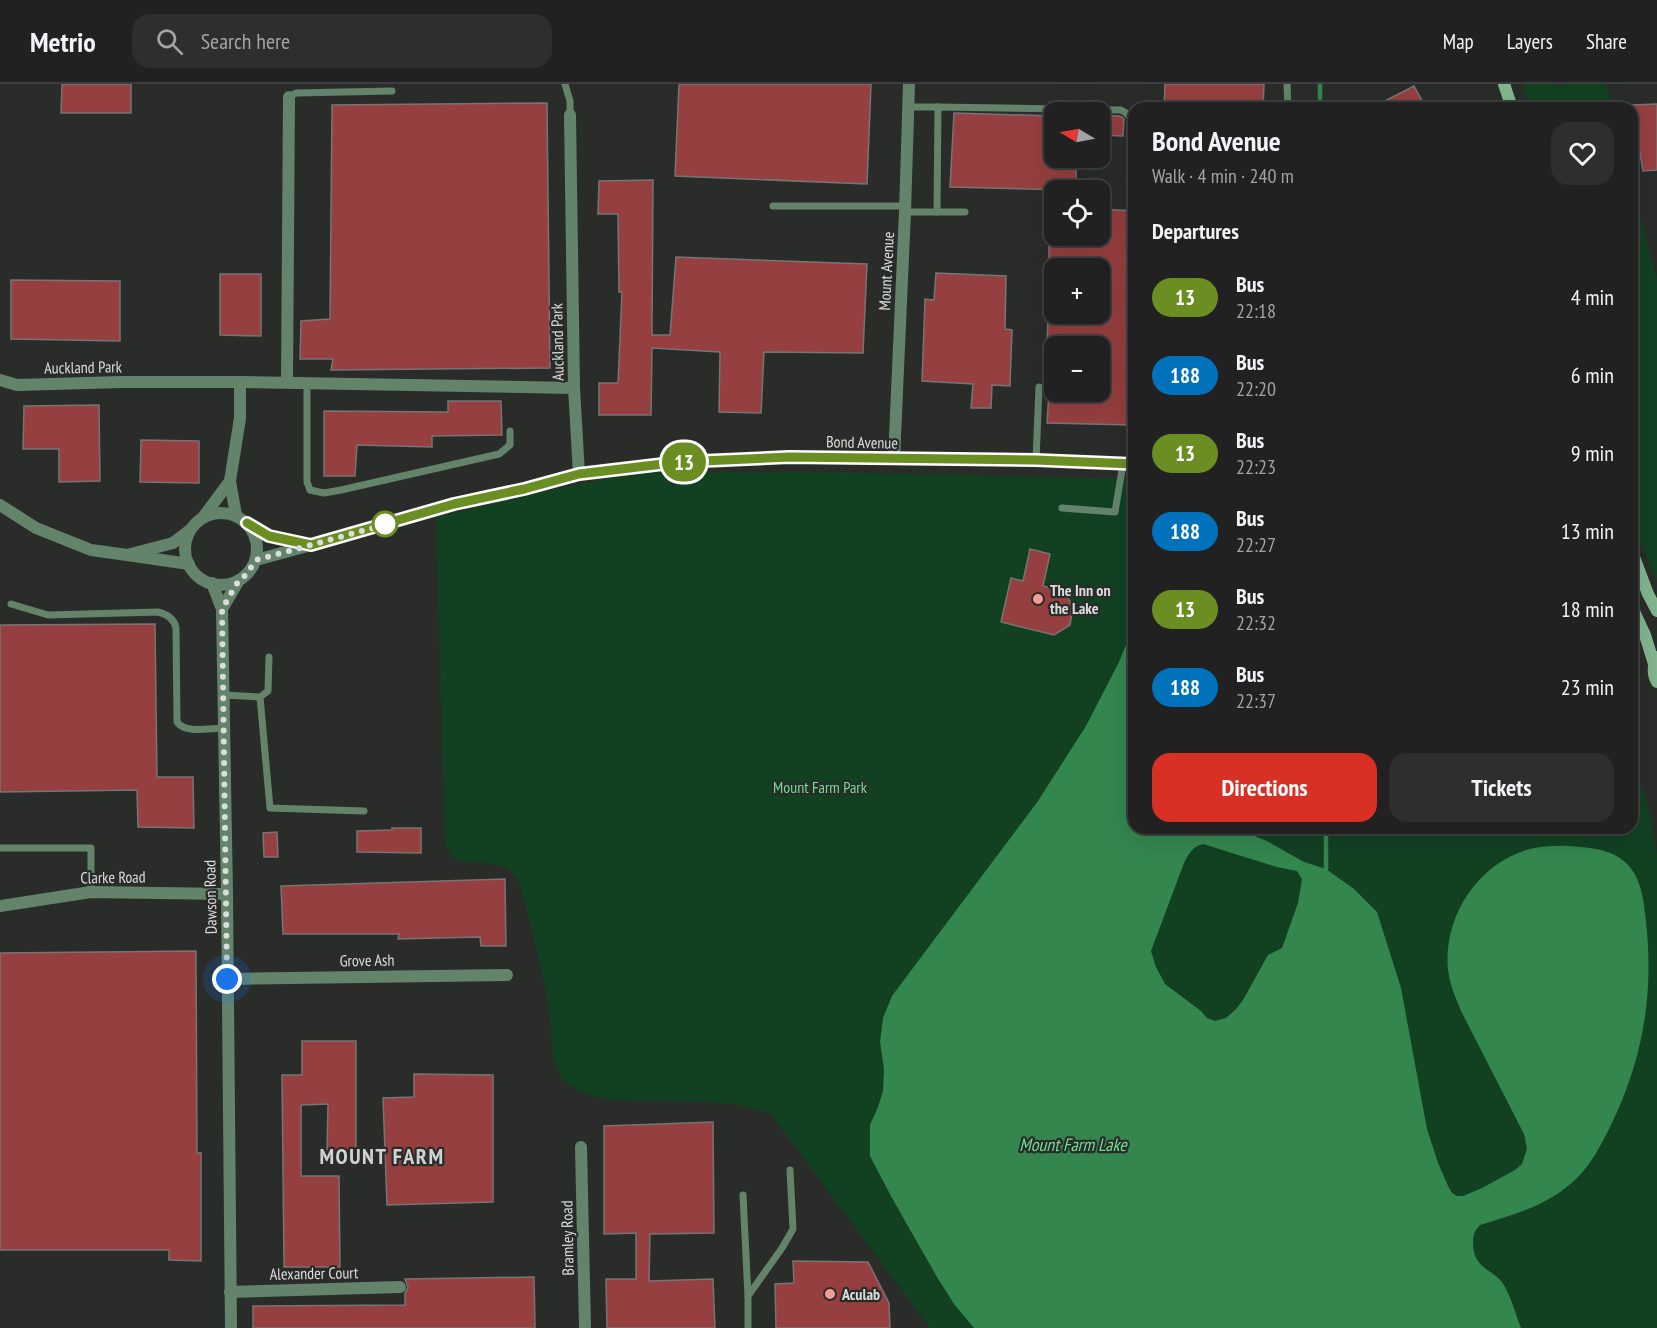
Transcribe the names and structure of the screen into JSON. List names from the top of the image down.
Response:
{
  "streets": {
    "street": [
      "Mount Avenue",
      "Auckland Park",
      "Bond Avenue",
      "Clarke Road",
      "Dawson Road",
      "Grove Ash",
      "Bramley Road",
      "Alexander Court"
    ]
  },
  "crossings": [
    ["Mount Avenue", "Bond Avenue"],
    ["Bond Avenue", "Dawson Road"],
    ["Clarke Road", "Dawson Road"],
    ["Dawson Road", "Grove Ash"],
    ["Dawson Road", "Alexander Court"]
  ],
  "districts": ["MOUNT FARM"],
  "water": ["Mount Farm Lake"],
  "parks": ["Mount Farm Park"],
  "places": ["The Inn on the Lake", "Aculab"],
  "lines": ["bus line 13"],
  "north": "left",
  "page": {
    "header": "Metrio",
    "search": "Search here",
    "nav": ["Map", "Layers", "Share"],
    "on_map": "13",
    "map_buttons": ["+", "−"],
    "heading": [
      ["Bond Avenue", "Walk · 4 min · 240 m"],
      "Departures"
    ],
    "list": [
      {
        "mark": "13",
        "name": "Bus",
        "note": "22:18",
        "value": "4 min"
      },
      {
        "mark": "188",
        "name": "Bus",
        "note": "22:20",
        "value": "6 min"
      },
      {
        "mark": "13",
        "name": "Bus",
        "note": "22:23",
        "value": "9 min"
      },
      {
        "mark": "188",
        "name": "Bus",
        "note": "22:27",
        "value": "13 min"
      },
      {
        "mark": "13",
        "name": "Bus",
        "note": "22:32",
        "value": "18 min"
      },
      {
        "mark": "188",
        "name": "Bus",
        "note": "22:37",
        "value": "23 min"
      }
    ],
    "buttons": ["Directions", "Tickets"]
  }
}
